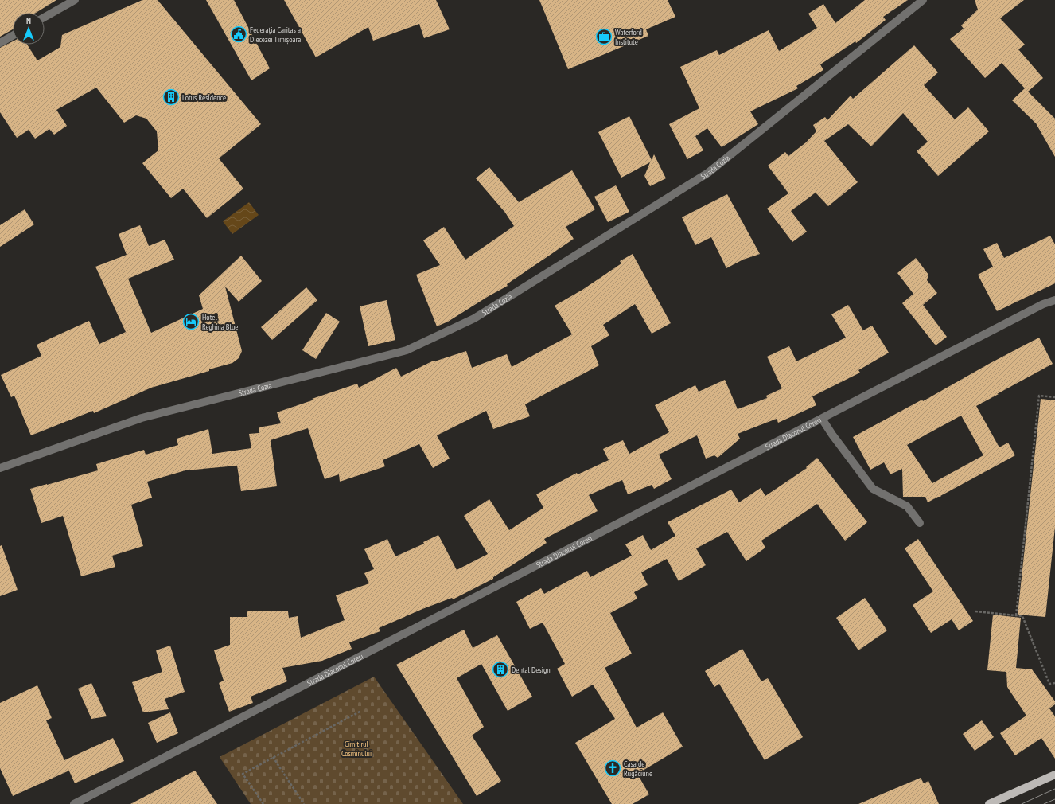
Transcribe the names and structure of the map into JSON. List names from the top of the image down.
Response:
{
  "streets": {
    "street": ["Strada Cozia", "Strada Diaconul Coresi"]
  },
  "parks": ["Cimitirul Cosminului"],
  "places": {
    "public building": ["Federația Caritas a Diecezei Timișoara"],
    "office": ["Waterford Institute"],
    "building": ["Lotus Residence", "Dental Design"],
    "hotel": ["Hotel Reghina Blue"],
    "church": ["Casa de Rugăciune"]
  },
  "north": "top"
}
